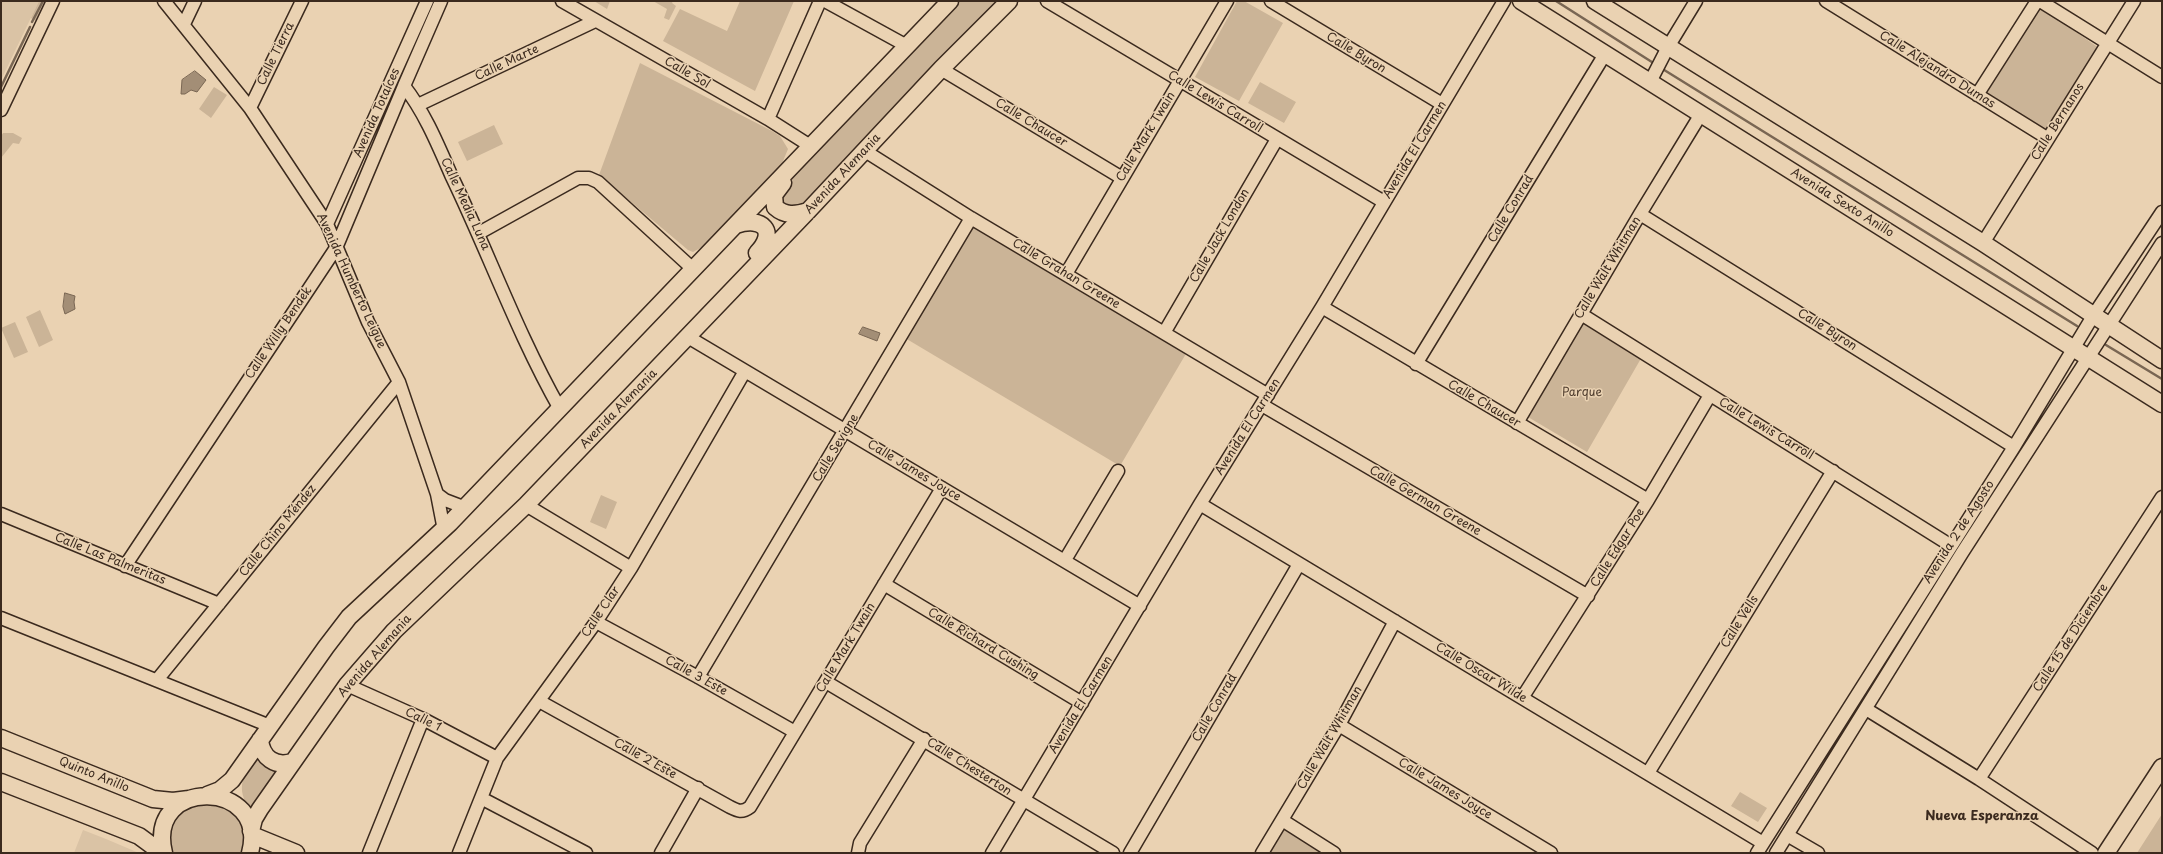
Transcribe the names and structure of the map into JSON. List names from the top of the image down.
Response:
{
  "streets": {
    "main road": ["Avenida Alemania", "Avenida Sexto Anillo", "Quinto Anillo"],
    "street": [
      "Calle Byron",
      "Calle Tierra",
      "Calle Marte",
      "Calle Alejandro Dumas",
      "Calle Sol",
      "Calle Lewis Carroll",
      "Avenida Totaíces",
      "Calle Bernanos",
      "Calle Chaucer",
      "Calle Mark Twain",
      "Avenida El Carmen",
      "Calle Media Luna",
      "Calle Conrad",
      "Calle Jack London",
      "Calle Walt Whitman",
      "Calle Grahan Greene",
      "Avenida Humberto Leigue",
      "Calle Willy Bendek",
      "Calle Sevigne",
      "Calle James Joyce",
      "Calle German Greene",
      "Calle Chino Méndez",
      "Avenida 2 de Agosto",
      "Calle Edgar Poe",
      "Calle Las Palmeritas",
      "Calle Clar",
      "Calle Vells",
      "Calle 15 de Diciembre",
      "Calle Richard Cushing",
      "Calle Oscar Wilde",
      "Calle 3 Este",
      "Calle 1",
      "Calle 2 Este",
      "Calle Chesterton"
    ]
  },
  "crossings": [
    ["Calle Byron", "Avenida El Carmen"],
    ["Calle Byron", "Calle Walt Whitman"],
    ["Calle Byron", "Avenida 2 de Agosto"],
    ["Calle Tierra", "Avenida Humberto Leigue"],
    ["Calle Marte", "Calle Sol"],
    ["Calle Marte", "Calle Media Luna"],
    ["Calle Alejandro Dumas", "Calle Bernanos"],
    ["Calle Lewis Carroll", "Calle Mark Twain"],
    ["Calle Lewis Carroll", "Avenida El Carmen"],
    ["Calle Lewis Carroll", "Calle Jack London"],
    ["Calle Lewis Carroll", "Calle Walt Whitman"],
    ["Calle Lewis Carroll", "Avenida 2 de Agosto"],
    ["Calle Lewis Carroll", "Calle Edgar Poe"],
    ["Calle Lewis Carroll", "Calle Vells"],
    ["Avenida Totaíces", "Avenida Humberto Leigue"],
    ["Calle Chaucer", "Calle Mark Twain"],
    ["Calle Chaucer", "Avenida El Carmen"],
    ["Calle Chaucer", "Avenida Alemania"],
    ["Calle Chaucer", "Calle Conrad"],
    ["Calle Chaucer", "Calle Walt Whitman"],
    ["Calle Chaucer", "Calle Edgar Poe"],
    ["Calle Mark Twain", "Calle Grahan Greene"],
    ["Calle Mark Twain", "Calle James Joyce"],
    ["Calle Mark Twain", "Calle Richard Cushing"],
    ["Calle Mark Twain", "Calle 3 Este"],
    ["Calle Mark Twain", "Calle 2 Este"],
    ["Calle Mark Twain", "Calle Chesterton"],
    ["Avenida El Carmen", "Calle Grahan Greene"],
    ["Avenida El Carmen", "Calle James Joyce"],
    ["Avenida El Carmen", "Calle German Greene"],
    ["Avenida El Carmen", "Calle Richard Cushing"],
    ["Avenida El Carmen", "Calle Oscar Wilde"],
    ["Avenida El Carmen", "Calle Chesterton"],
    ["Avenida Alemania", "Calle Grahan Greene"],
    ["Avenida Alemania", "Calle James Joyce"],
    ["Avenida Alemania", "Calle 1"],
    ["Avenida Sexto Anillo", "Calle Conrad"],
    ["Avenida Sexto Anillo", "Calle Walt Whitman"],
    ["Avenida Sexto Anillo", "Avenida 2 de Agosto"],
    ["Calle Media Luna", "Calle Willy Bendek"],
    ["Calle Conrad", "Calle Oscar Wilde"],
    ["Calle Jack London", "Calle Grahan Greene"],
    ["Calle Walt Whitman", "Calle James Joyce"],
    ["Calle Walt Whitman", "Calle Oscar Wilde"],
    ["Calle Grahan Greene", "Calle Sevigne"],
    ["Calle Grahan Greene", "Calle German Greene"],
    ["Avenida Humberto Leigue", "Calle Willy Bendek"],
    ["Avenida Humberto Leigue", "Calle Chino Méndez"],
    ["Calle Willy Bendek", "Calle Las Palmeritas"],
    ["Calle Sevigne", "Calle James Joyce"],
    ["Calle Sevigne", "Calle 3 Este"],
    ["Calle James Joyce", "Calle Clar"],
    ["Calle German Greene", "Calle Edgar Poe"],
    ["Calle Chino Méndez", "Calle Las Palmeritas"],
    ["Avenida 2 de Agosto", "Calle Oscar Wilde"],
    ["Calle Edgar Poe", "Calle Oscar Wilde"],
    ["Calle Clar", "Calle 3 Este"],
    ["Calle Clar", "Calle 1"],
    ["Calle Clar", "Calle 2 Este"],
    ["Calle Vells", "Calle Oscar Wilde"]
  ],
  "districts": ["Nueva Esperanza"],
  "parks": ["Parque"]
}
